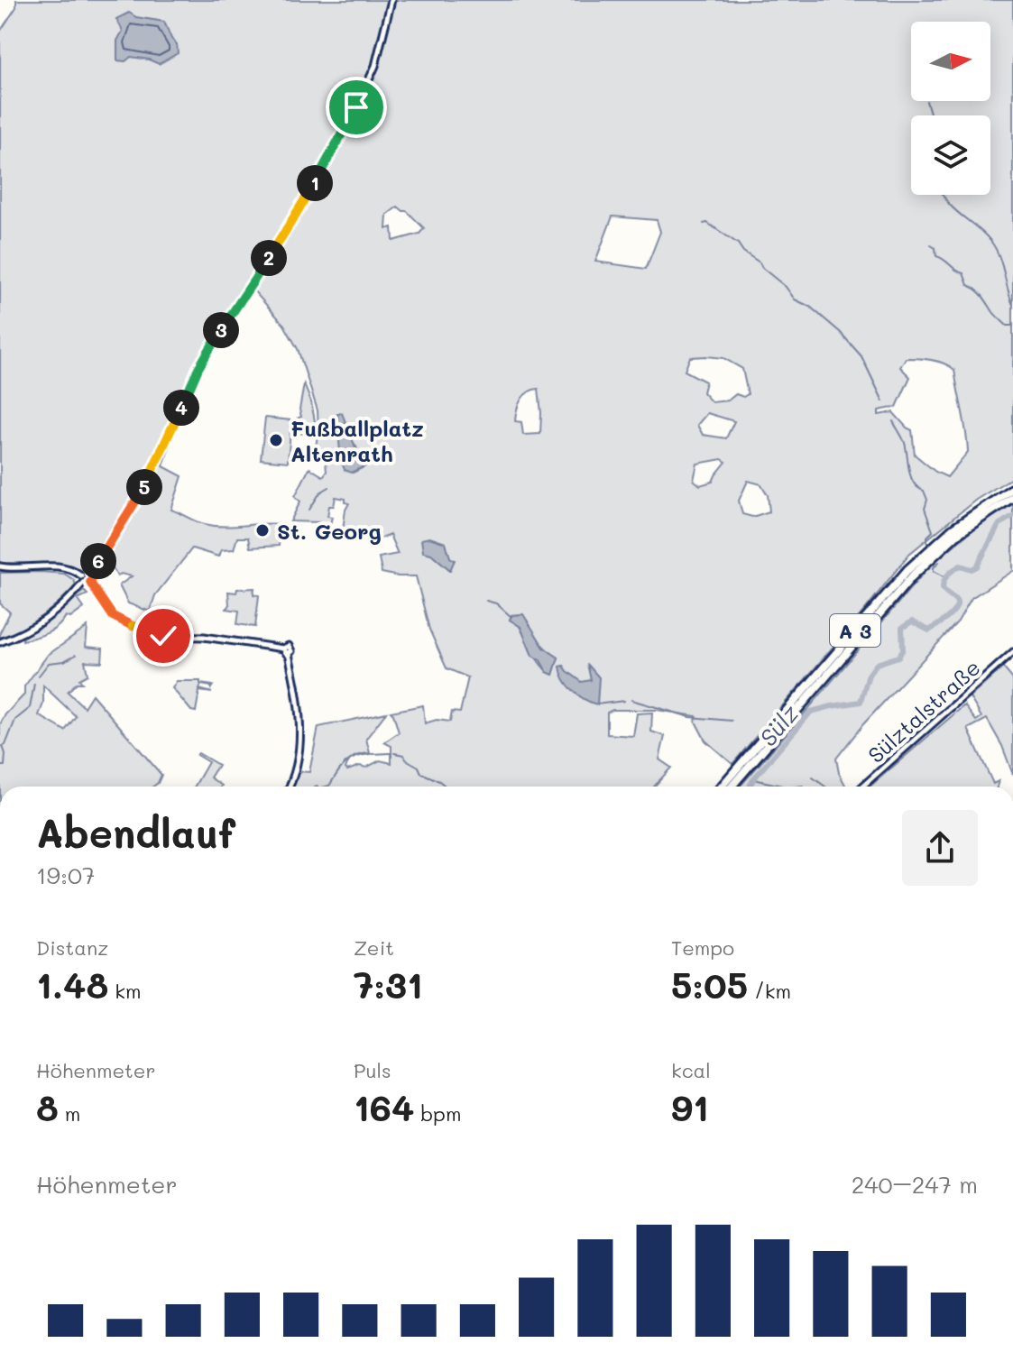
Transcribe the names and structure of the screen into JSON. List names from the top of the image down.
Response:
{
  "streets": {
    "highway": ["A 3"],
    "main road": ["Sülztalstraße"]
  },
  "water": ["Sülz"],
  "places": ["Fußballplatz Altenrath", "St. Georg"],
  "north": "right",
  "page": {
    "pins": [
      "1",
      "2",
      "3",
      "4",
      "5",
      "6"
    ],
    "heading": ["Abendlauf", "19:07"],
    "stats": [
      ["Distanz", "1.48 km"],
      ["Zeit", "7:31"],
      ["Tempo", "5:05 /km"],
      ["Höhenmeter", "8 m"],
      ["Puls", "164 bpm"],
      ["kcal", "91"]
    ],
    "chart": ["Höhenmeter", "240–247 m"]
  }
}
